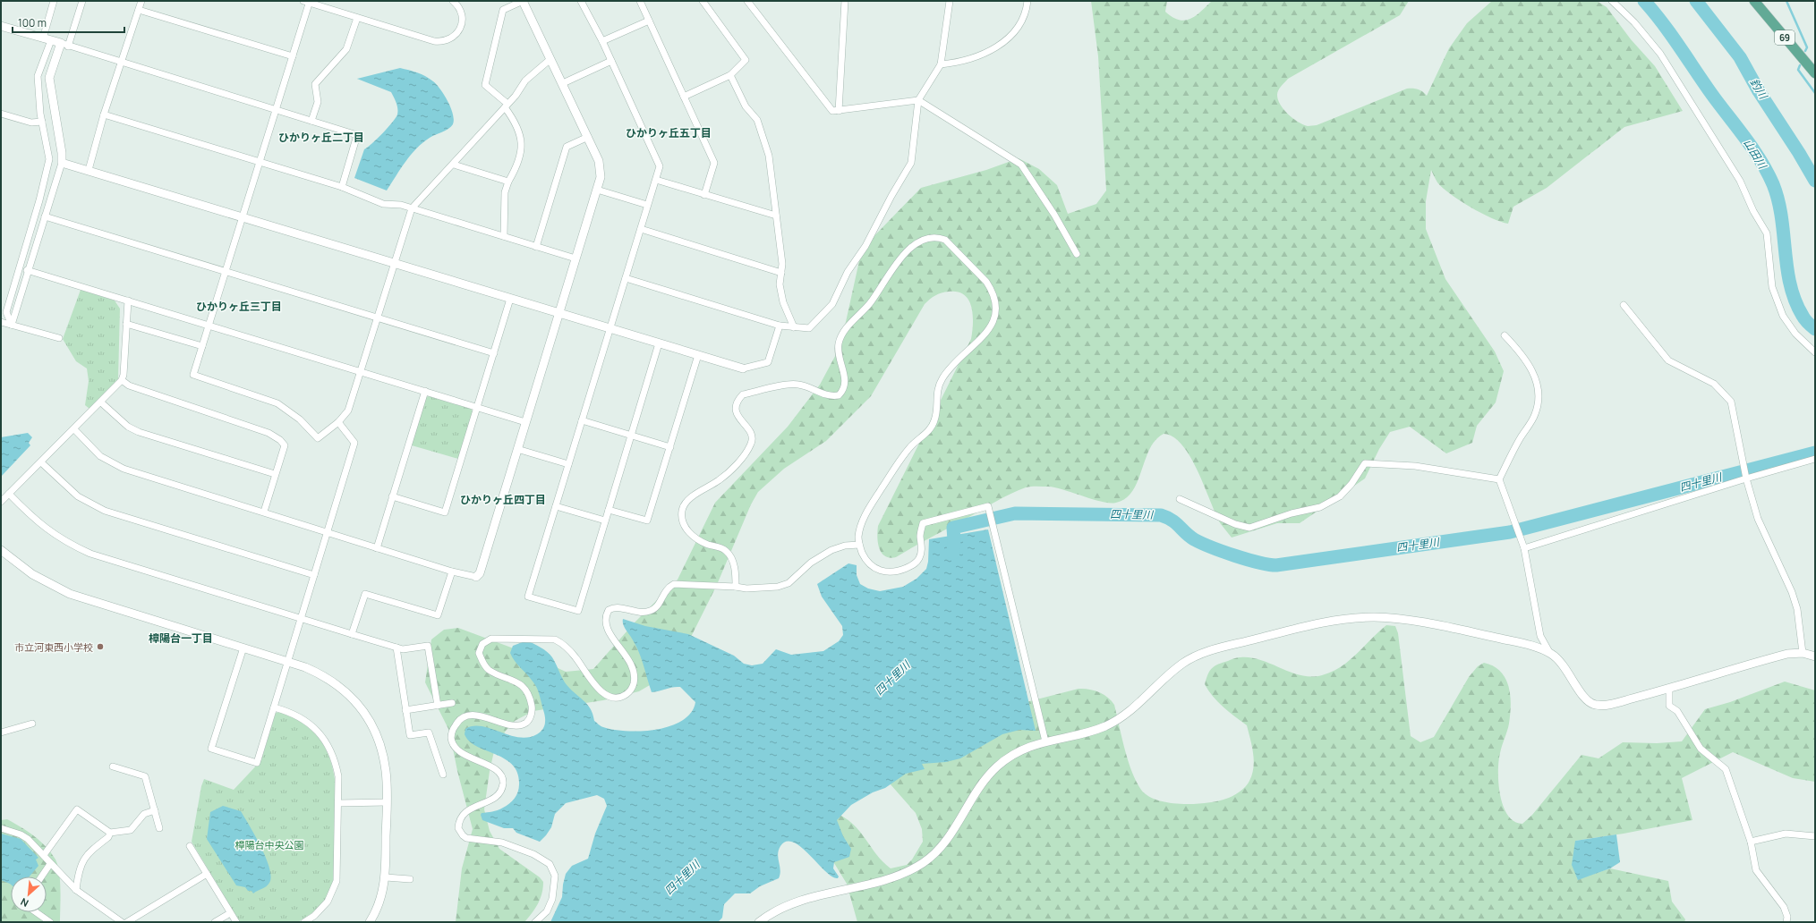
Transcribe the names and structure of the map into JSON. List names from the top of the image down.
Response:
{
  "streets": {
    "main road": ["69"]
  },
  "districts": [
    "ひかりヶ丘五丁目",
    "ひかりヶ丘二丁目",
    "ひかりヶ丘三丁目",
    "ひかりヶ丘四丁目",
    "樟陽台一丁目"
  ],
  "water": ["釣川", "山田川", "四十里川"],
  "parks": ["樟陽台中央公園"],
  "places": ["市立河東西小学校"],
  "scale_bar": "100 m",
  "north": "bottom left"
}
